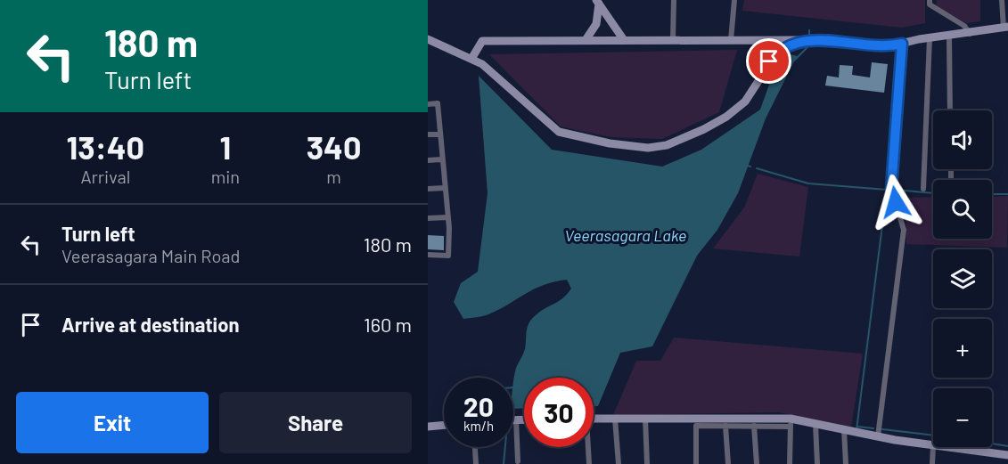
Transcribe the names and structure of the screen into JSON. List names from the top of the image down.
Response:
{
  "water": ["Veerasagara Lake"],
  "page": {
    "turn": ["180 m", "Turn left"],
    "map_buttons": ["+", "−"],
    "eta": [
      "13:40",
      "Arrival",
      "1",
      "min",
      "340",
      "m"
    ],
    "list": [
      {
        "name": "Turn left",
        "note": "Veerasagara Main Road",
        "value": "180 m"
      },
      {
        "name": "Arrive at destination",
        "value": "160 m"
      }
    ],
    "speed": "20 km/h",
    "limit": "30",
    "buttons": ["Exit", "Share"]
  }
}
